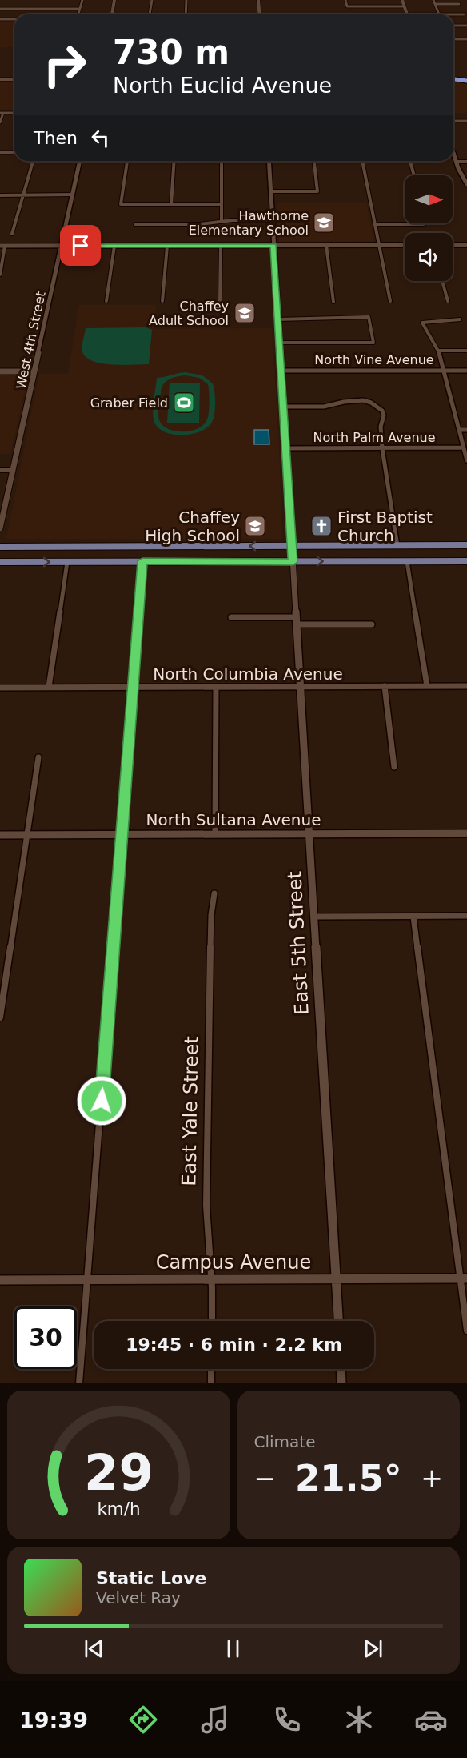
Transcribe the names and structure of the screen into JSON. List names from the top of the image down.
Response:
{
  "streets": {
    "street": [
      "West 4th Street",
      "North Vine Avenue",
      "North Palm Avenue",
      "North Columbia Avenue",
      "North Sultana Avenue",
      "East 5th Street",
      "East Yale Street",
      "Campus Avenue"
    ]
  },
  "crossings": [
    ["North Vine Avenue", "East 5th Street"],
    ["North Palm Avenue", "East 5th Street"],
    ["North Columbia Avenue", "East 5th Street"],
    ["North Sultana Avenue", "East 5th Street"],
    ["East 5th Street", "Campus Avenue"],
    ["East Yale Street", "Campus Avenue"]
  ],
  "places": {
    "school or university": ["Hawthorne Elementary School", "Chaffey Adult School", "Chaffey High School"],
    "sports": ["Graber Field"],
    "church": ["First Baptist Church"]
  },
  "north": "right",
  "page": {
    "turn": ["730 m", "North Euclid Avenue"],
    "then": "Then",
    "limit": "30",
    "trip": "19:45 · 6 min · 2.2 km",
    "tile": "Climate",
    "heat": ["−", "21.5°", "+"],
    "song": ["Static Love", "Velvet Ray"],
    "tabs": "19:39",
    "gauge": ["29", "km/h"]
  }
}
